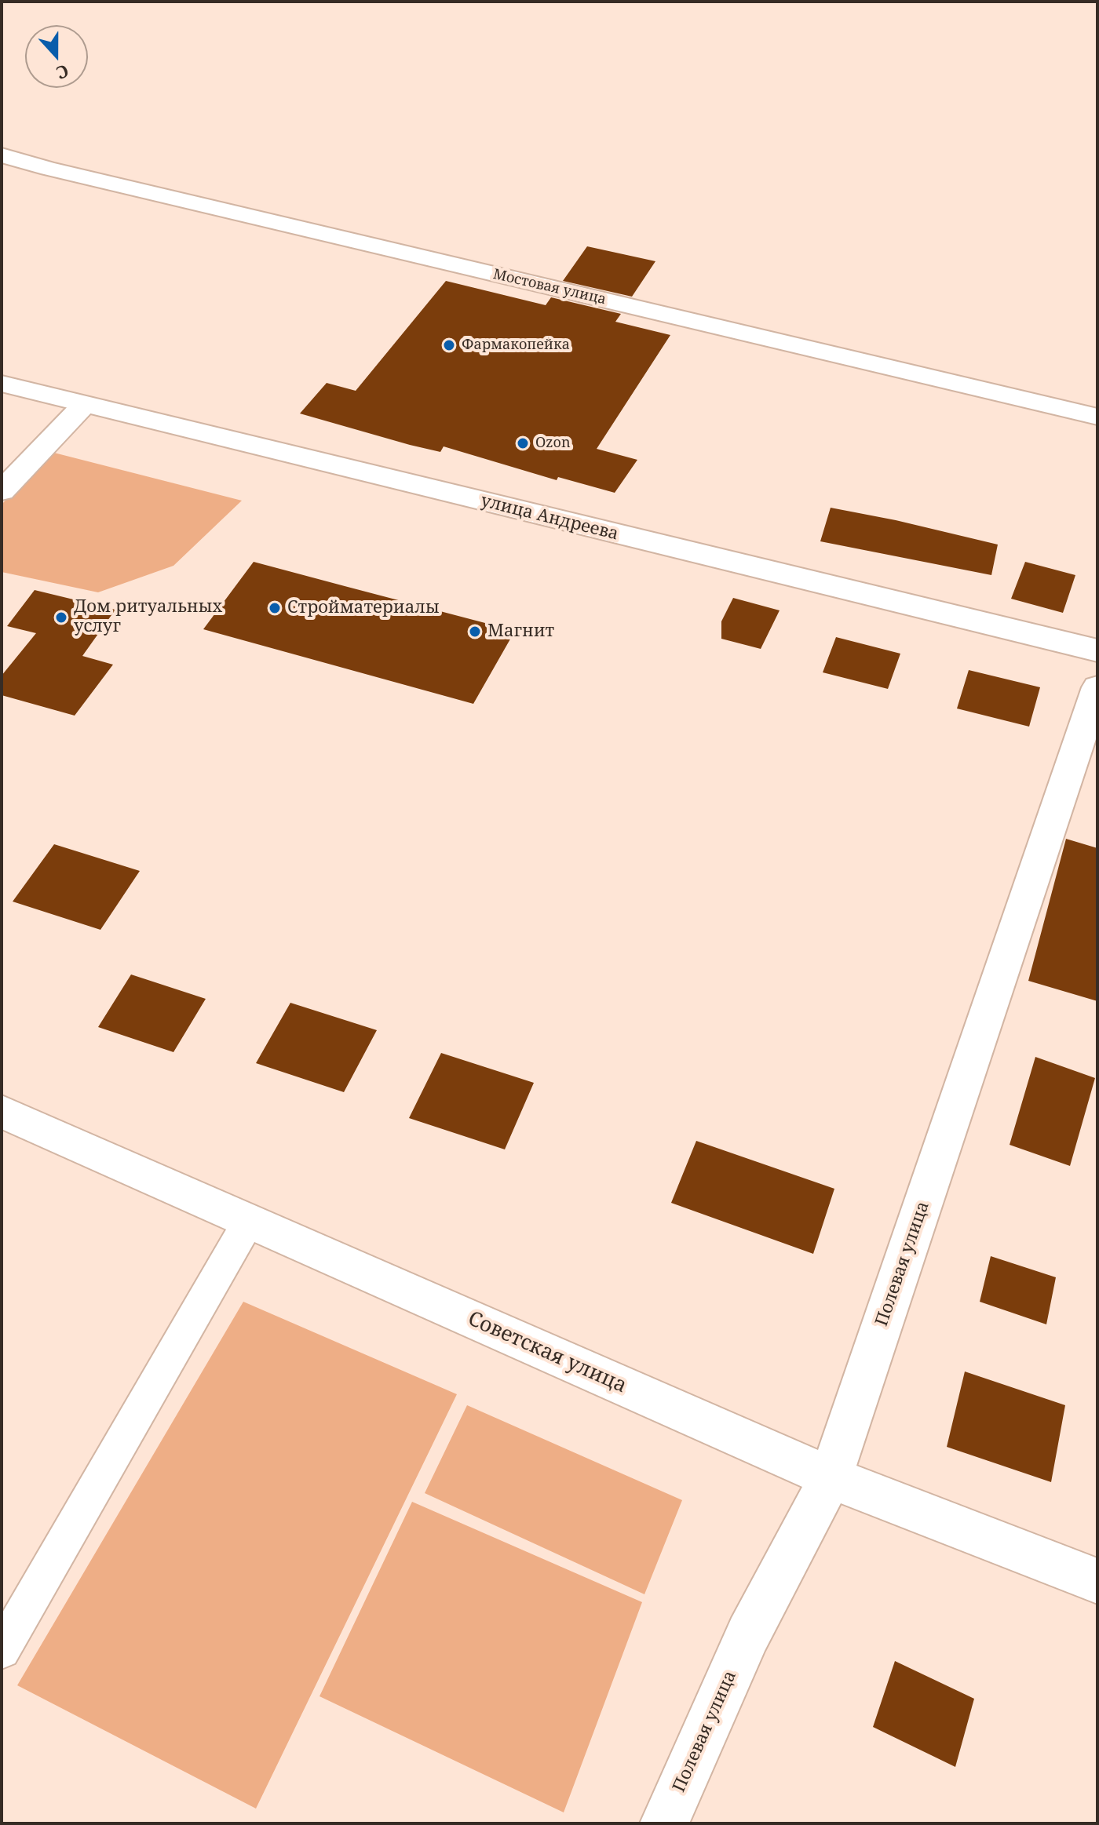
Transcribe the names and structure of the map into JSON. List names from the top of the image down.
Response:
{
  "streets": {
    "street": [
      "Мостовая улица",
      "улица Андреева",
      "Полевая улица",
      "Советская улица"
    ]
  },
  "crossings": [
    ["Полевая улица", "Советская улица"]
  ],
  "places": [
    "Фармакопейка",
    "Ozon",
    "Стройматериалы",
    "Дом ритуальных услуг",
    "Магнит"
  ],
  "north": "bottom"
}
